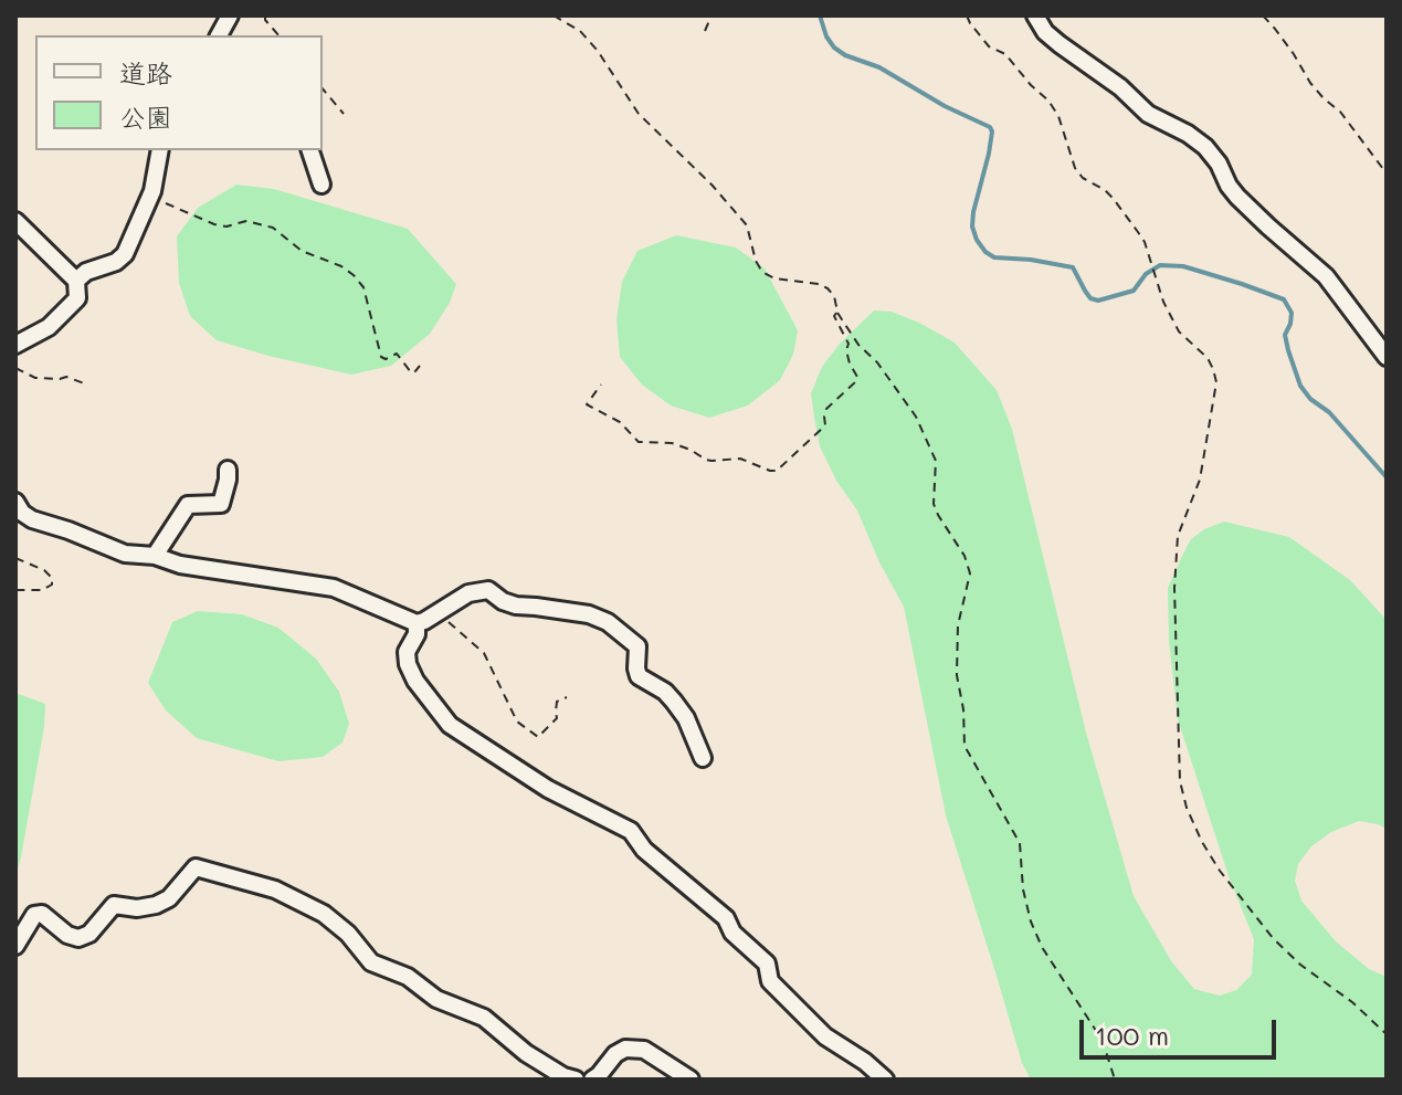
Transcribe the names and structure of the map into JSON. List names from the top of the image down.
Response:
{
  "legend": ["道路", "公園"],
  "scale_bar": "100 m"
}
